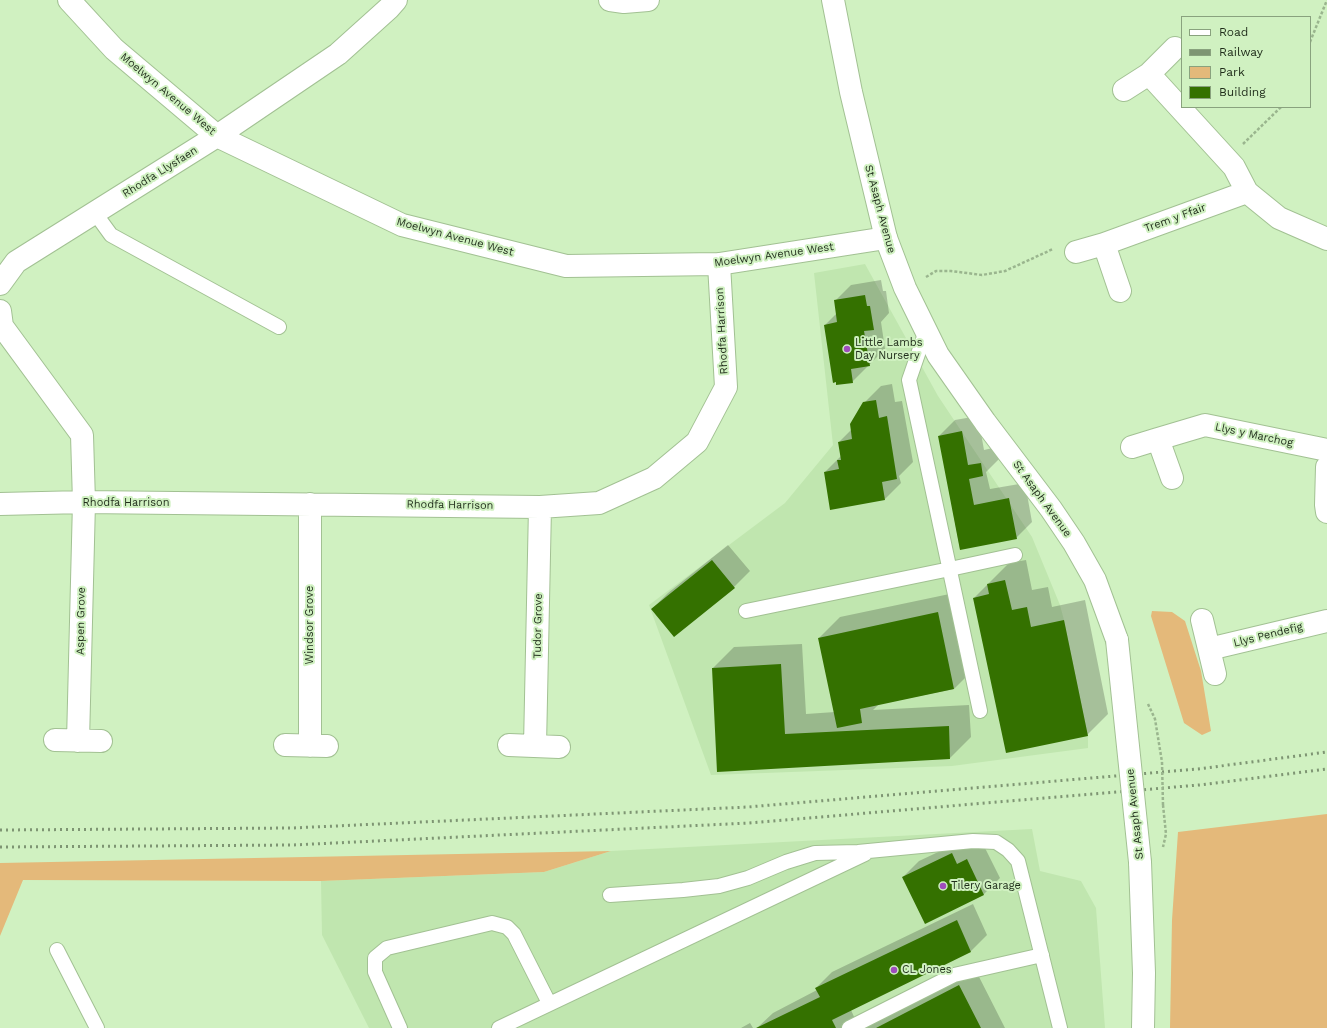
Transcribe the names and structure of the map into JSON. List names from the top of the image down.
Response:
{
  "streets": {
    "street": [
      "Moelwyn Avenue West",
      "Rhodfa Llysfaen",
      "St Asaph Avenue",
      "Trem y Ffair",
      "Rhodfa Harrison",
      "Llys y Marchog",
      "Aspen Grove",
      "Windsor Grove",
      "Tudor Grove",
      "Llys Pendefig"
    ]
  },
  "crossings": [
    ["Moelwyn Avenue West", "Rhodfa Llysfaen"],
    ["Moelwyn Avenue West", "St Asaph Avenue"],
    ["Moelwyn Avenue West", "Rhodfa Harrison"],
    ["Rhodfa Harrison", "Aspen Grove"],
    ["Rhodfa Harrison", "Windsor Grove"],
    ["Rhodfa Harrison", "Tudor Grove"]
  ],
  "places": ["Little Lambs Day Nursery", "Tilery Garage", "CL Jones"],
  "legend": [
    "Road",
    "Railway",
    "Park",
    "Building"
  ]
}
